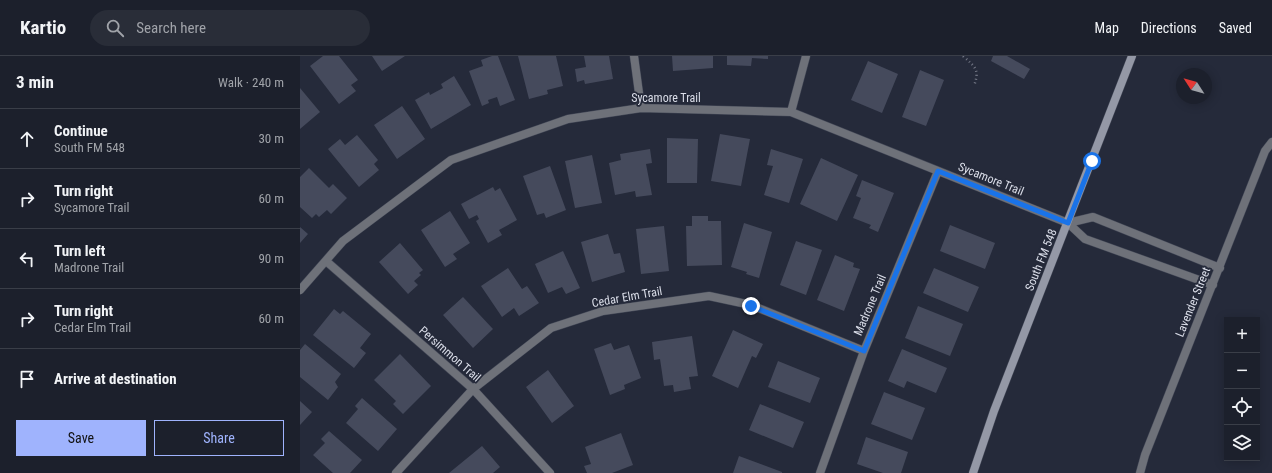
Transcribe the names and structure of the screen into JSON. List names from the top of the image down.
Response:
{
  "streets": {
    "main road": ["South FM 548"],
    "street": [
      "Sycamore Trail",
      "Cedar Elm Trail",
      "Lavender Street",
      "Madrone Trail",
      "Persimmon Trail"
    ]
  },
  "crossings": [
    ["Sycamore Trail", "South FM 548"],
    ["Sycamore Trail", "Lavender Street"],
    ["Sycamore Trail", "Madrone Trail"],
    ["Sycamore Trail", "Persimmon Trail"],
    ["Cedar Elm Trail", "Madrone Trail"],
    ["Cedar Elm Trail", "Persimmon Trail"]
  ],
  "north": "top left",
  "page": {
    "header": "Kartio",
    "search": "Search here",
    "nav": ["Map", "Directions", "Saved"],
    "heading": ["3 min", "Walk · 240 m"],
    "list": [
      ["Continue", "South FM 548", "30 m"],
      ["Turn right", "Sycamore Trail", "60 m"],
      ["Turn left", "Madrone Trail", "90 m"],
      ["Turn right", "Cedar Elm Trail", "60 m"],
      "Arrive at destination"
    ],
    "map_buttons": ["+", "−"],
    "buttons": ["Save", "Share"]
  }
}
